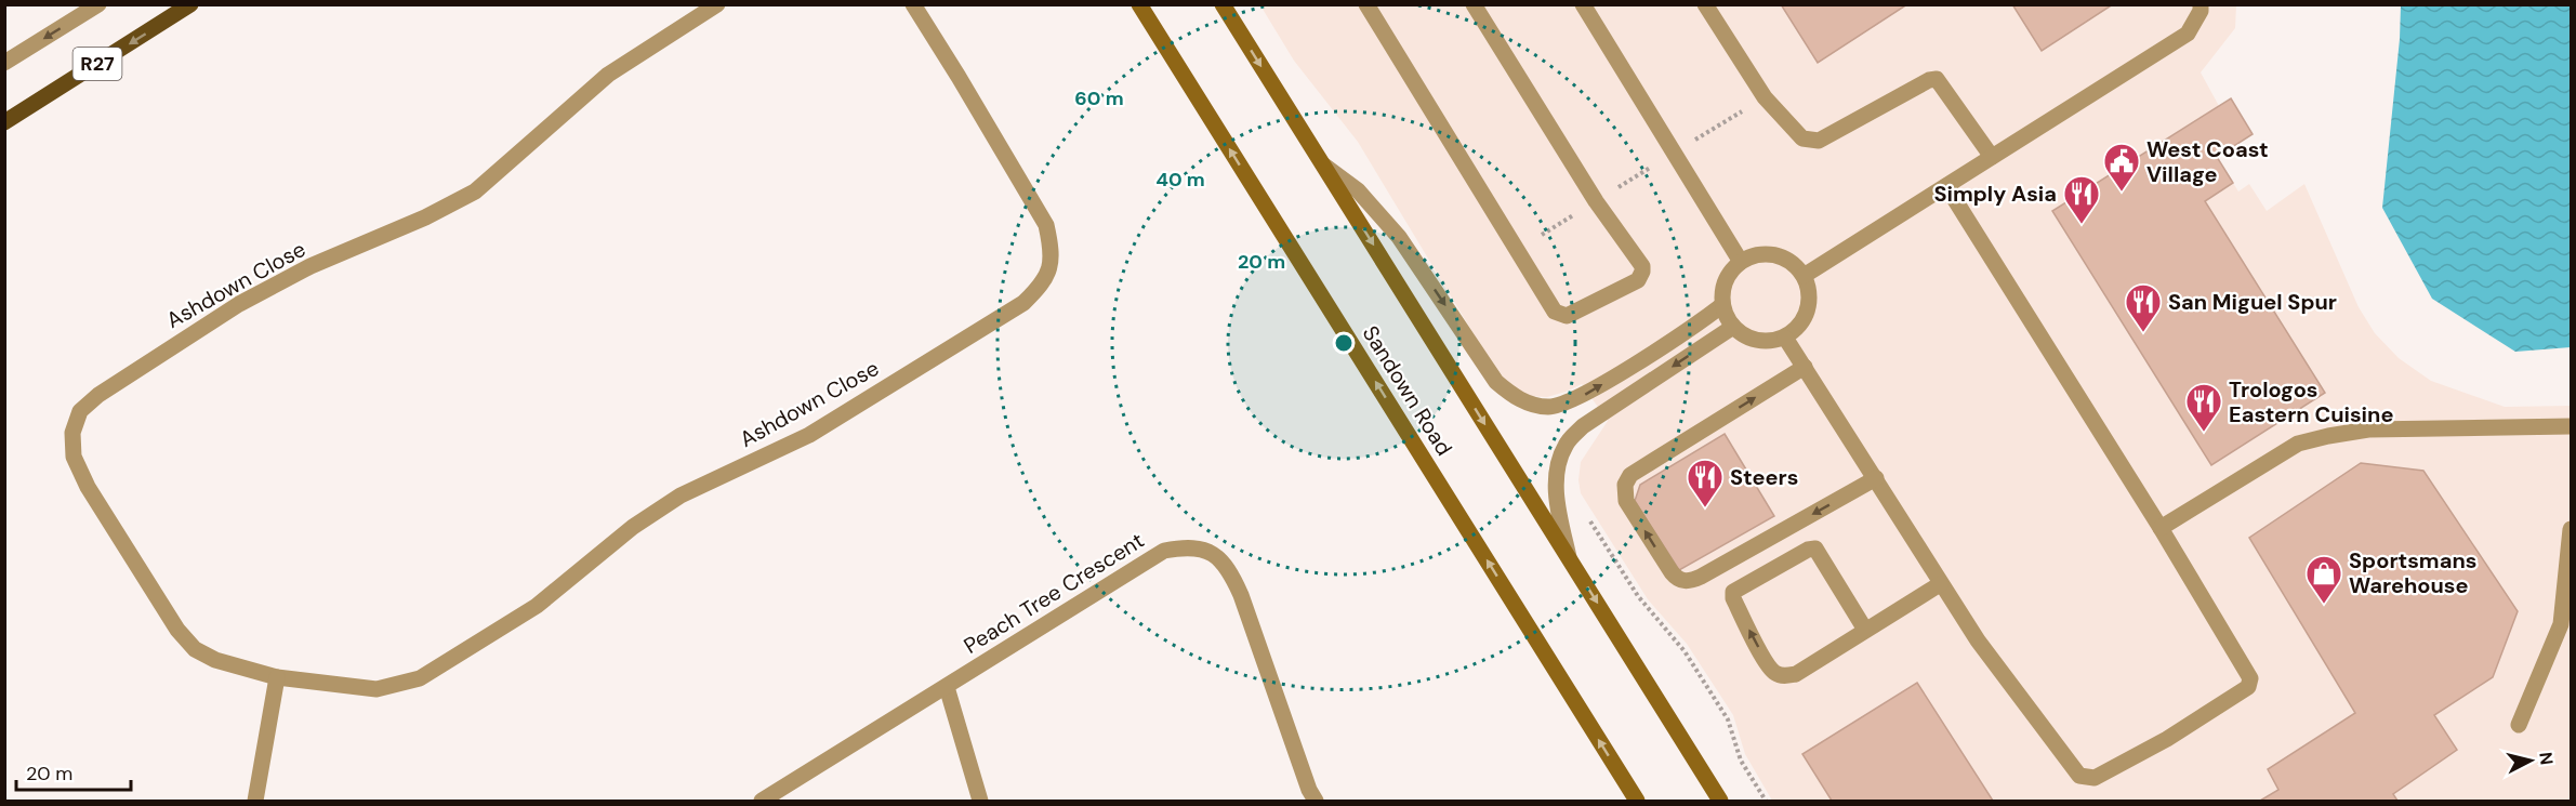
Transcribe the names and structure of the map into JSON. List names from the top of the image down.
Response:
{
  "streets": {
    "main road": ["R27", "Sandown Road"],
    "street": ["Ashdown Close", "Peach Tree Crescent"]
  },
  "places": {
    "public building": ["West Coast Village"],
    "restaurant": [
      "Simply Asia",
      "San Miguel Spur",
      "Trologos Eastern Cuisine",
      "Steers"
    ],
    "shop": ["Sportsmans Warehouse"]
  },
  "scale_bar": "20 m",
  "north": "right",
  "rings": ["60 m", "40 m", "20 m"]
}
